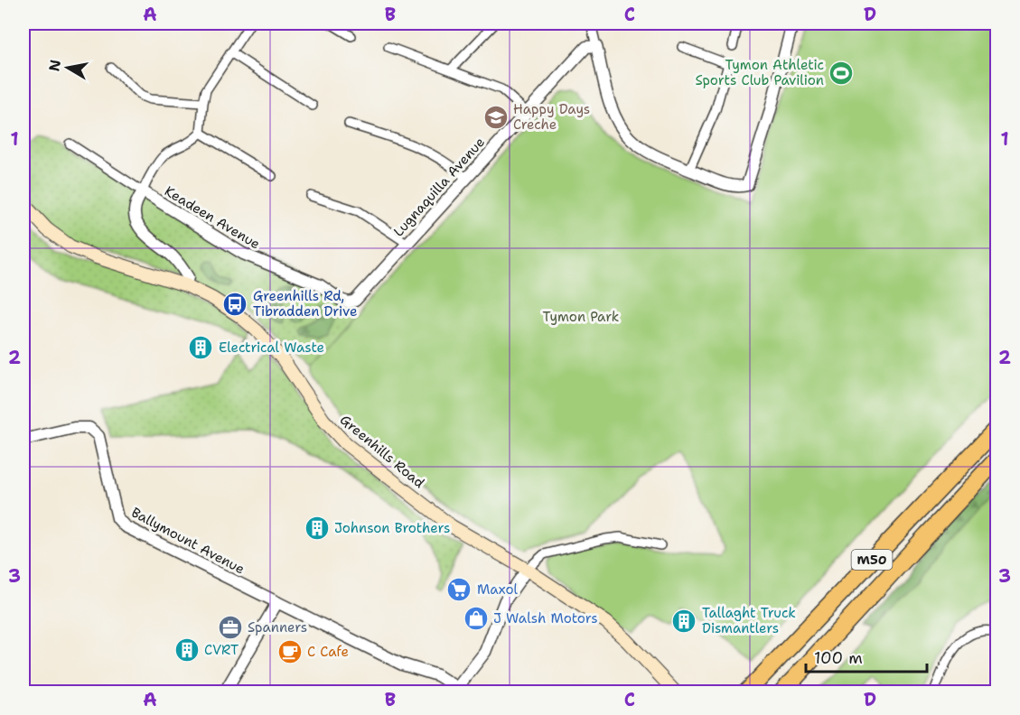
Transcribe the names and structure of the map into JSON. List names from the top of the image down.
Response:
{
  "streets": {
    "highway": ["M50"],
    "main road": ["Greenhills Road"],
    "street": ["Lugnaquilla Avenue", "Keadeen Avenue", "Ballymount Avenue"]
  },
  "crossings": [
    ["Lugnaquilla Avenue", "Keadeen Avenue"]
  ],
  "parks": ["Tymon Park"],
  "places": {
    "sports": ["Tymon Athletic Sports Club Pavilion"],
    "school or university": ["Happy Days Creche"],
    "bus stop": ["Greenhills Rd, Tibradden Drive"],
    "building": [
      "Electrical Waste",
      "Johnson Brothers",
      "Tallaght Truck Dismantlers",
      "CVRT"
    ],
    "supermarket": ["Maxol"],
    "shop": ["J Walsh Motors"],
    "office": ["Spanners"],
    "cafe": ["C Cafe"]
  },
  "scale_bar": "100 m",
  "north": "left",
  "grid": {
    "columns": [
      "A",
      "B",
      "C",
      "D"
    ],
    "rows": ["1", "2", "3"]
  }
}
